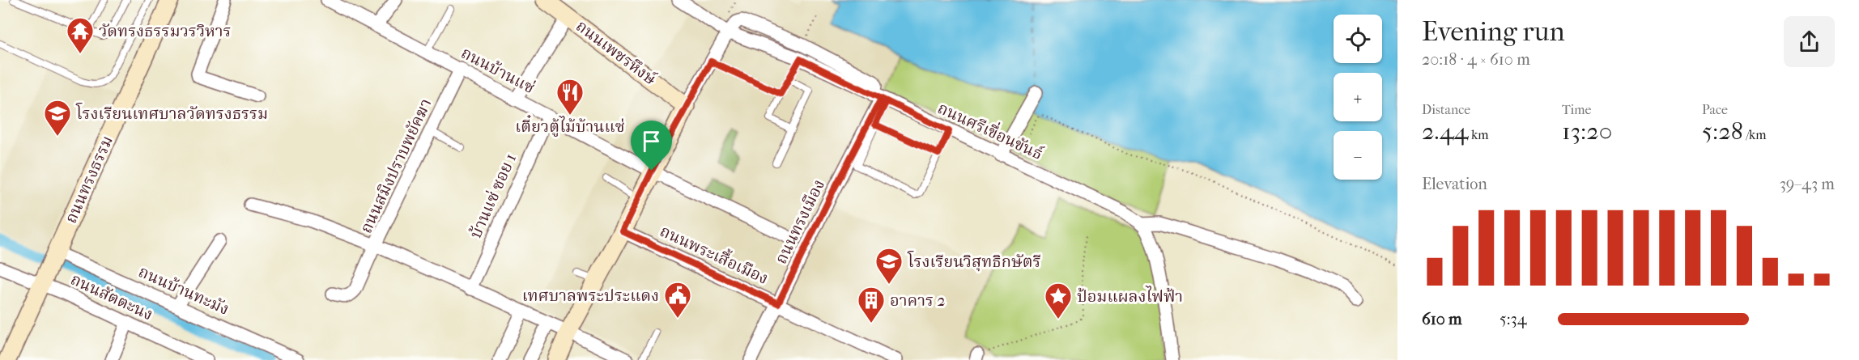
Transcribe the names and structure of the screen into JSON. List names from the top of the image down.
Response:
{
  "streets": {
    "main road": ["ถนนเพชรหึงษ์", "ถนนทรงธรรม"],
    "street": [
      "ถนนบ้านแซ่",
      "ถนนศรีเขื่อนขันธ์",
      "ถนนสมิงปราบพยัคฆา",
      "บ้านแซ่ ซอย 1",
      "ถนนทรงเมือง",
      "ถนนพระเสื้อเมือง",
      "ถนนบ้านทะมัง",
      "ถนนสัตตะนง"
    ]
  },
  "crossings": [
    ["ถนนบ้านแซ่", "ถนนสมิงปราบพยัคฆา"],
    ["ถนนบ้านแซ่", "บ้านแซ่ ซอย 1"],
    ["ถนนศรีเขื่อนขันธ์", "ถนนทรงเมือง"],
    ["ถนนสมิงปราบพยัคฆา", "บ้านแซ่ ซอย 1"],
    ["ถนนทรงธรรม", "ถนนบ้านทะมัง"],
    ["ถนนทรงธรรม", "ถนนสัตตะนง"],
    ["ถนนทรงเมือง", "ถนนพระเสื้อเมือง"]
  ],
  "places": {
    "temple": ["วัดทรงธรรมวรวิหาร"],
    "restaurant": ["เตี๋ยวตู้ไม้บ้านแซ่"],
    "school or university": ["โรงเรียนเทศบาลวัดทรงธรรม", "โรงเรียนวิสุทธิกษัตรี"],
    "public building": ["เทศบาลพระประแดง"],
    "place": ["ป้อมแผลงไฟฟ้า"],
    "building": ["อาคาร 2"]
  },
  "page": {
    "heading": ["Evening run", "20:18 · 4 × 610 m"],
    "map_buttons": ["+", "−"],
    "stats": [
      ["Distance", "2.44 km"],
      ["Time", "13:20"],
      ["Pace", "5:28 /km"]
    ],
    "chart": ["Elevation", "39–43 m"],
    "list": [
      {
        "name": "610 m",
        "note": "5:34"
      }
    ]
  }
}
